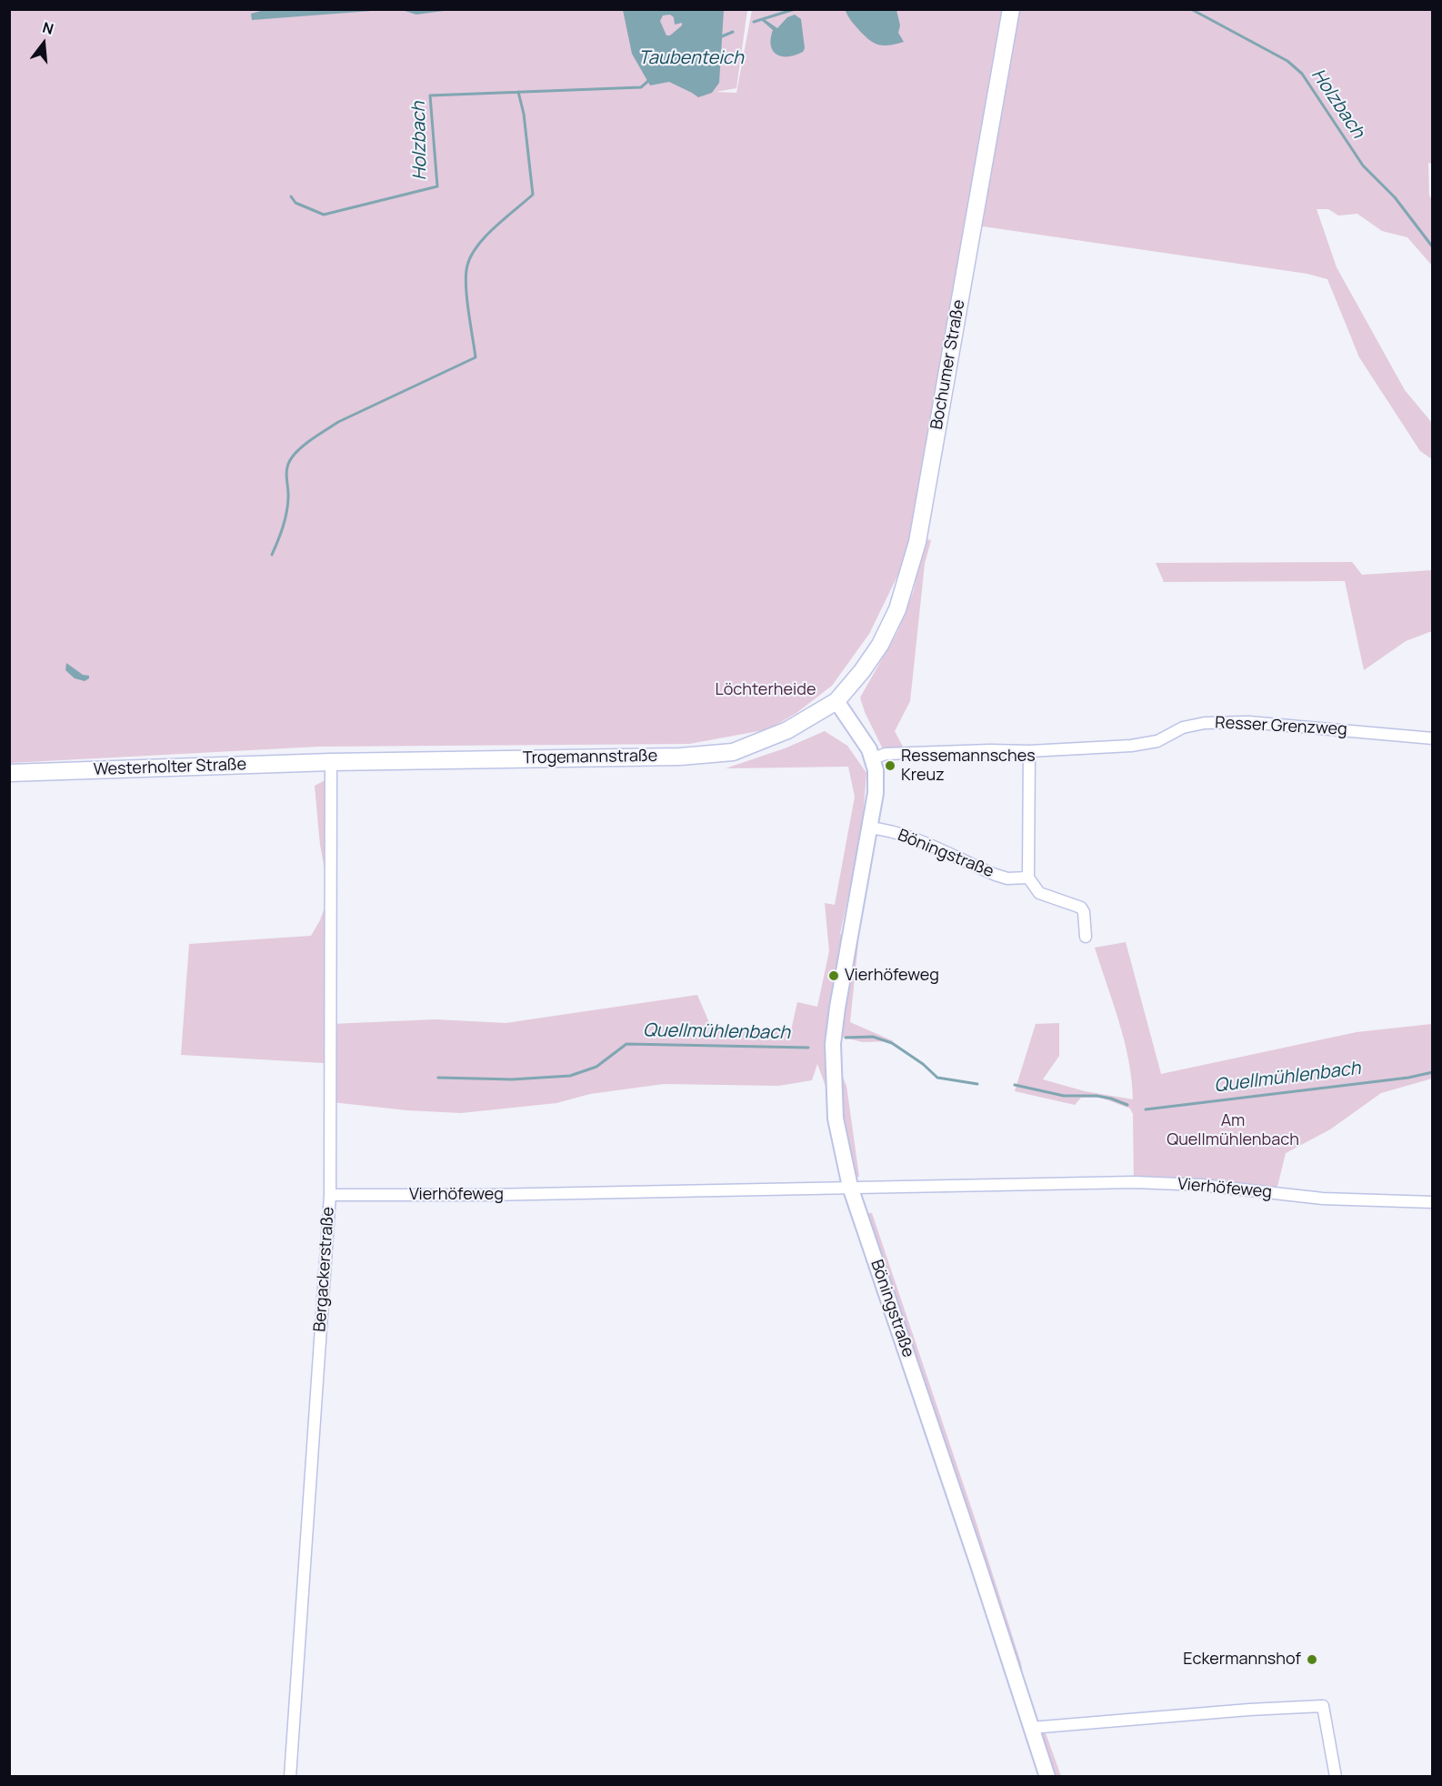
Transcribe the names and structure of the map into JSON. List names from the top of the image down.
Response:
{
  "streets": {
    "main road": [
      "Bochumer Straße",
      "Trogemannstraße",
      "Westerholter Straße",
      "Böningstraße"
    ],
    "street": ["Resser Grenzweg", "Vierhöfeweg", "Bergackerstraße"]
  },
  "crossings": [
    ["Bochumer Straße", "Trogemannstraße"],
    ["Bochumer Straße", "Böningstraße"],
    ["Resser Grenzweg", "Böningstraße"],
    ["Trogemannstraße", "Westerholter Straße"],
    ["Trogemannstraße", "Böningstraße"],
    ["Trogemannstraße", "Bergackerstraße"],
    ["Westerholter Straße", "Bergackerstraße"],
    ["Böningstraße", "Vierhöfeweg"],
    ["Vierhöfeweg", "Bergackerstraße"]
  ],
  "water": ["Taubenteich", "Holzbach", "Quellmühlenbach"],
  "parks": ["Löchterheide", "Am Quellmühlenbach"],
  "places": ["Ressemannsches Kreuz", "Vierhöfeweg", "Eckermannshof"],
  "north": "top"
}
